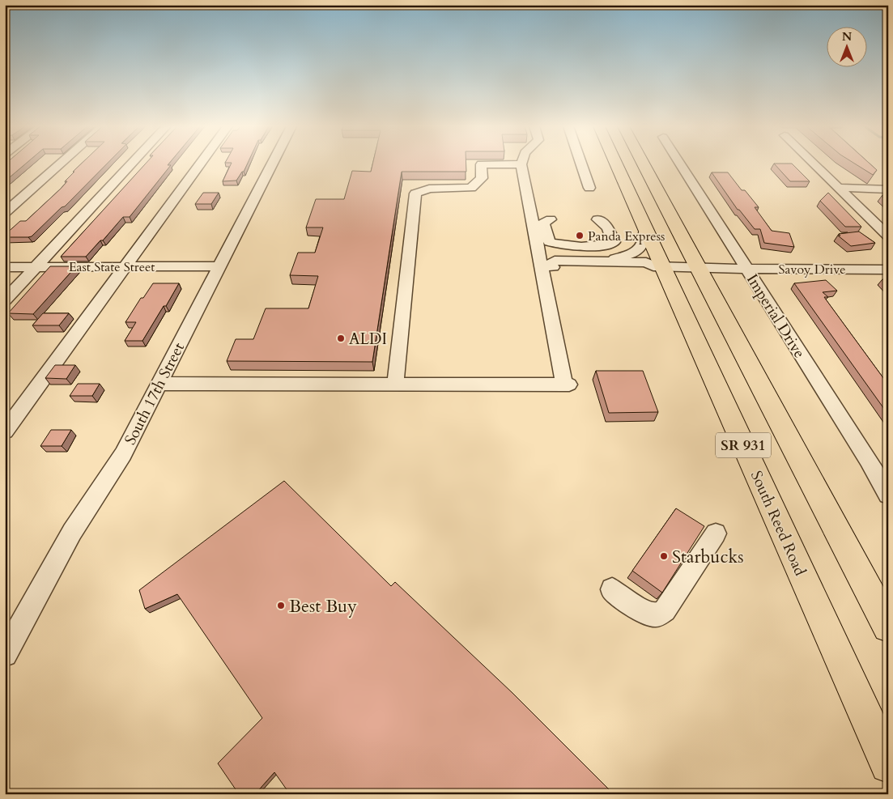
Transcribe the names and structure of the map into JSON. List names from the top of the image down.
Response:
{
  "streets": {
    "main road": ["SR 931", "South Reed Road"],
    "street": [
      "East State Street",
      "Savoy Drive",
      "Imperial Drive",
      "South 17th Street"
    ]
  },
  "crossings": [
    ["East State Street", "South 17th Street"],
    ["Savoy Drive", "Imperial Drive"],
    ["Savoy Drive", "SR 931"],
    ["Savoy Drive", "South Reed Road"]
  ],
  "places": [
    "Panda Express",
    "ALDI",
    "Starbucks",
    "Best Buy"
  ],
  "north": "top"
}
